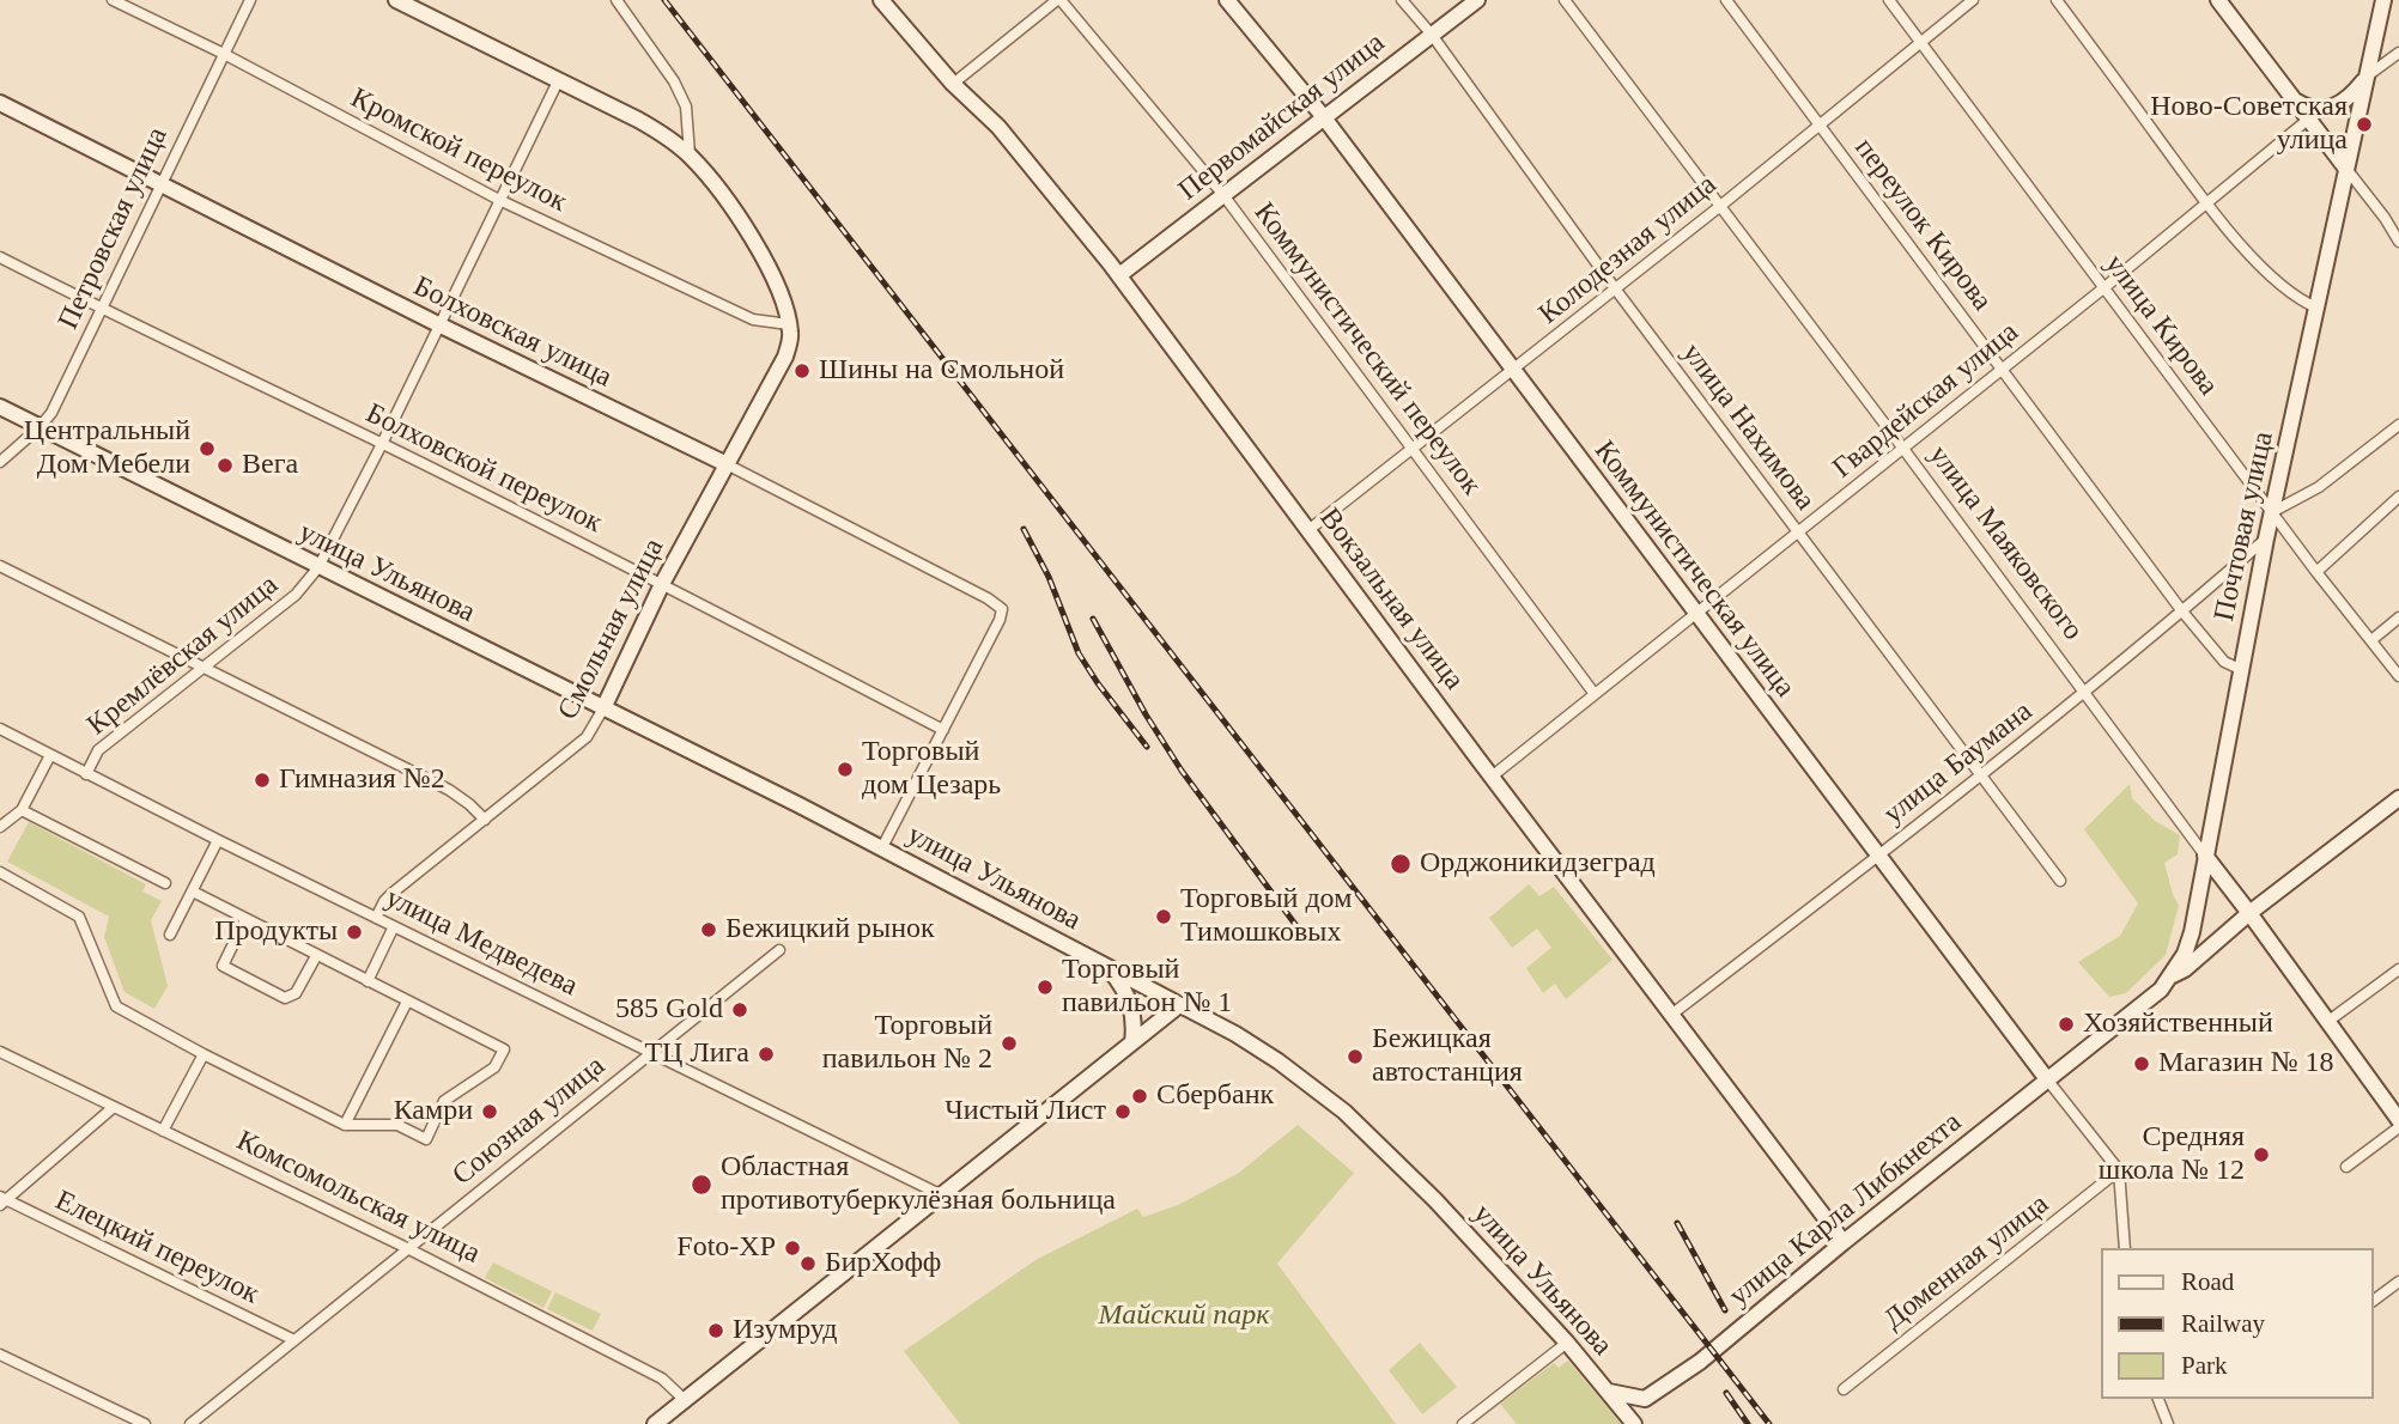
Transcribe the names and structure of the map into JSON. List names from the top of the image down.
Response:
{
  "streets": {
    "main road": [
      "Первомайская улица",
      "Болховская улица",
      "Почтовая улица",
      "улица Маяковского",
      "Коммунистическая улица",
      "улица Ульянова",
      "Вокзальная улица",
      "Смольная улица",
      "улица Карла Либкнехта"
    ],
    "street": [
      "Кромской переулок",
      "переулок Кирова",
      "Петровская улица",
      "Колодезная улица",
      "улица Кирова",
      "Коммунистический переулок",
      "Гвардейская улица",
      "улица Нахимова",
      "Болховской переулок",
      "Кремлёвская улица",
      "улица Баумана",
      "улица Медведева",
      "Союзная улица",
      "Комсомольская улица",
      "Елецкий переулок",
      "Доменная улица"
    ]
  },
  "crossings": [
    ["Первомайская улица", "Коммунистический переулок"],
    ["Первомайская улица", "улица Нахимова"],
    ["Первомайская улица", "Коммунистическая улица"],
    ["Первомайская улица", "Вокзальная улица"],
    ["Кромской переулок", "Петровская улица"],
    ["Кромской переулок", "Смольная улица"],
    ["Кромской переулок", "Кремлёвская улица"],
    ["переулок Кирова", "Колодезная улица"],
    ["переулок Кирова", "Гвардейская улица"],
    ["переулок Кирова", "Почтовая улица"],
    ["переулок Кирова", "улица Баумана"],
    ["Петровская улица", "Болховская улица"],
    ["Петровская улица", "Болховской переулок"],
    ["Петровская улица", "улица Ульянова"],
    ["Колодезная улица", "улица Кирова"],
    ["Колодезная улица", "Коммунистический переулок"],
    ["Колодезная улица", "улица Нахимова"],
    ["Колодезная улица", "улица Маяковского"],
    ["Колодезная улица", "Коммунистическая улица"],
    ["Колодезная улица", "Вокзальная улица"],
    ["улица Кирова", "Гвардейская улица"],
    ["улица Кирова", "Почтовая улица"],
    ["Болховская улица", "Болховской переулок"],
    ["Болховская улица", "Смольная улица"],
    ["Болховская улица", "Кремлёвская улица"],
    ["Коммунистический переулок", "Гвардейская улица"],
    ["Гвардейская улица", "улица Нахимова"],
    ["Гвардейская улица", "улица Маяковского"],
    ["Гвардейская улица", "Коммунистическая улица"],
    ["Гвардейская улица", "Вокзальная улица"],
    ["улица Нахимова", "улица Баумана"],
    ["Болховской переулок", "Смольная улица"],
    ["Болховской переулок", "Кремлёвская улица"],
    ["Почтовая улица", "улица Маяковского"],
    ["Почтовая улица", "улица Баумана"],
    ["Почтовая улица", "улица Карла Либкнехта"],
    ["улица Маяковского", "улица Баумана"],
    ["Коммунистическая улица", "улица Баумана"],
    ["Коммунистическая улица", "улица Карла Либкнехта"],
    ["Коммунистическая улица", "Доменная улица"],
    ["улица Ульянова", "Смольная улица"],
    ["улица Ульянова", "Кремлёвская улица"],
    ["Вокзальная улица", "улица Баумана"],
    ["Вокзальная улица", "улица Карла Либкнехта"],
    ["Смольная улица", "улица Медведева"],
    ["Кремлёвская улица", "улица Медведева"],
    ["улица Медведева", "Союзная улица"],
    ["Союзная улица", "Комсомольская улица"],
    ["Союзная улица", "Елецкий переулок"]
  ],
  "parks": ["Майский парк"],
  "places": [
    "Ново-Советская улица",
    "Шины на Смольной",
    "Центральный Дом Мебели",
    "Вега",
    "Торговый дом Цезарь",
    "Гимназия №2",
    "Орджоникидзеград",
    "Торговый дом Тимошковых",
    "Бежицкий рынок",
    "Продукты",
    "Торговый павильон № 1",
    "585 Gold",
    "Хозяйственный",
    "Торговый павильон № 2",
    "ТЦ Лига",
    "Бежицкая автостанция",
    "Магазин № 18",
    "Сбербанк",
    "Камри",
    "Чистый Лист",
    "Средняя школа № 12",
    "Областная противотуберкулёзная больница",
    "Foto-XP",
    "БирХофф",
    "Изумруд"
  ],
  "legend": ["Road", "Railway", "Park"]
}
